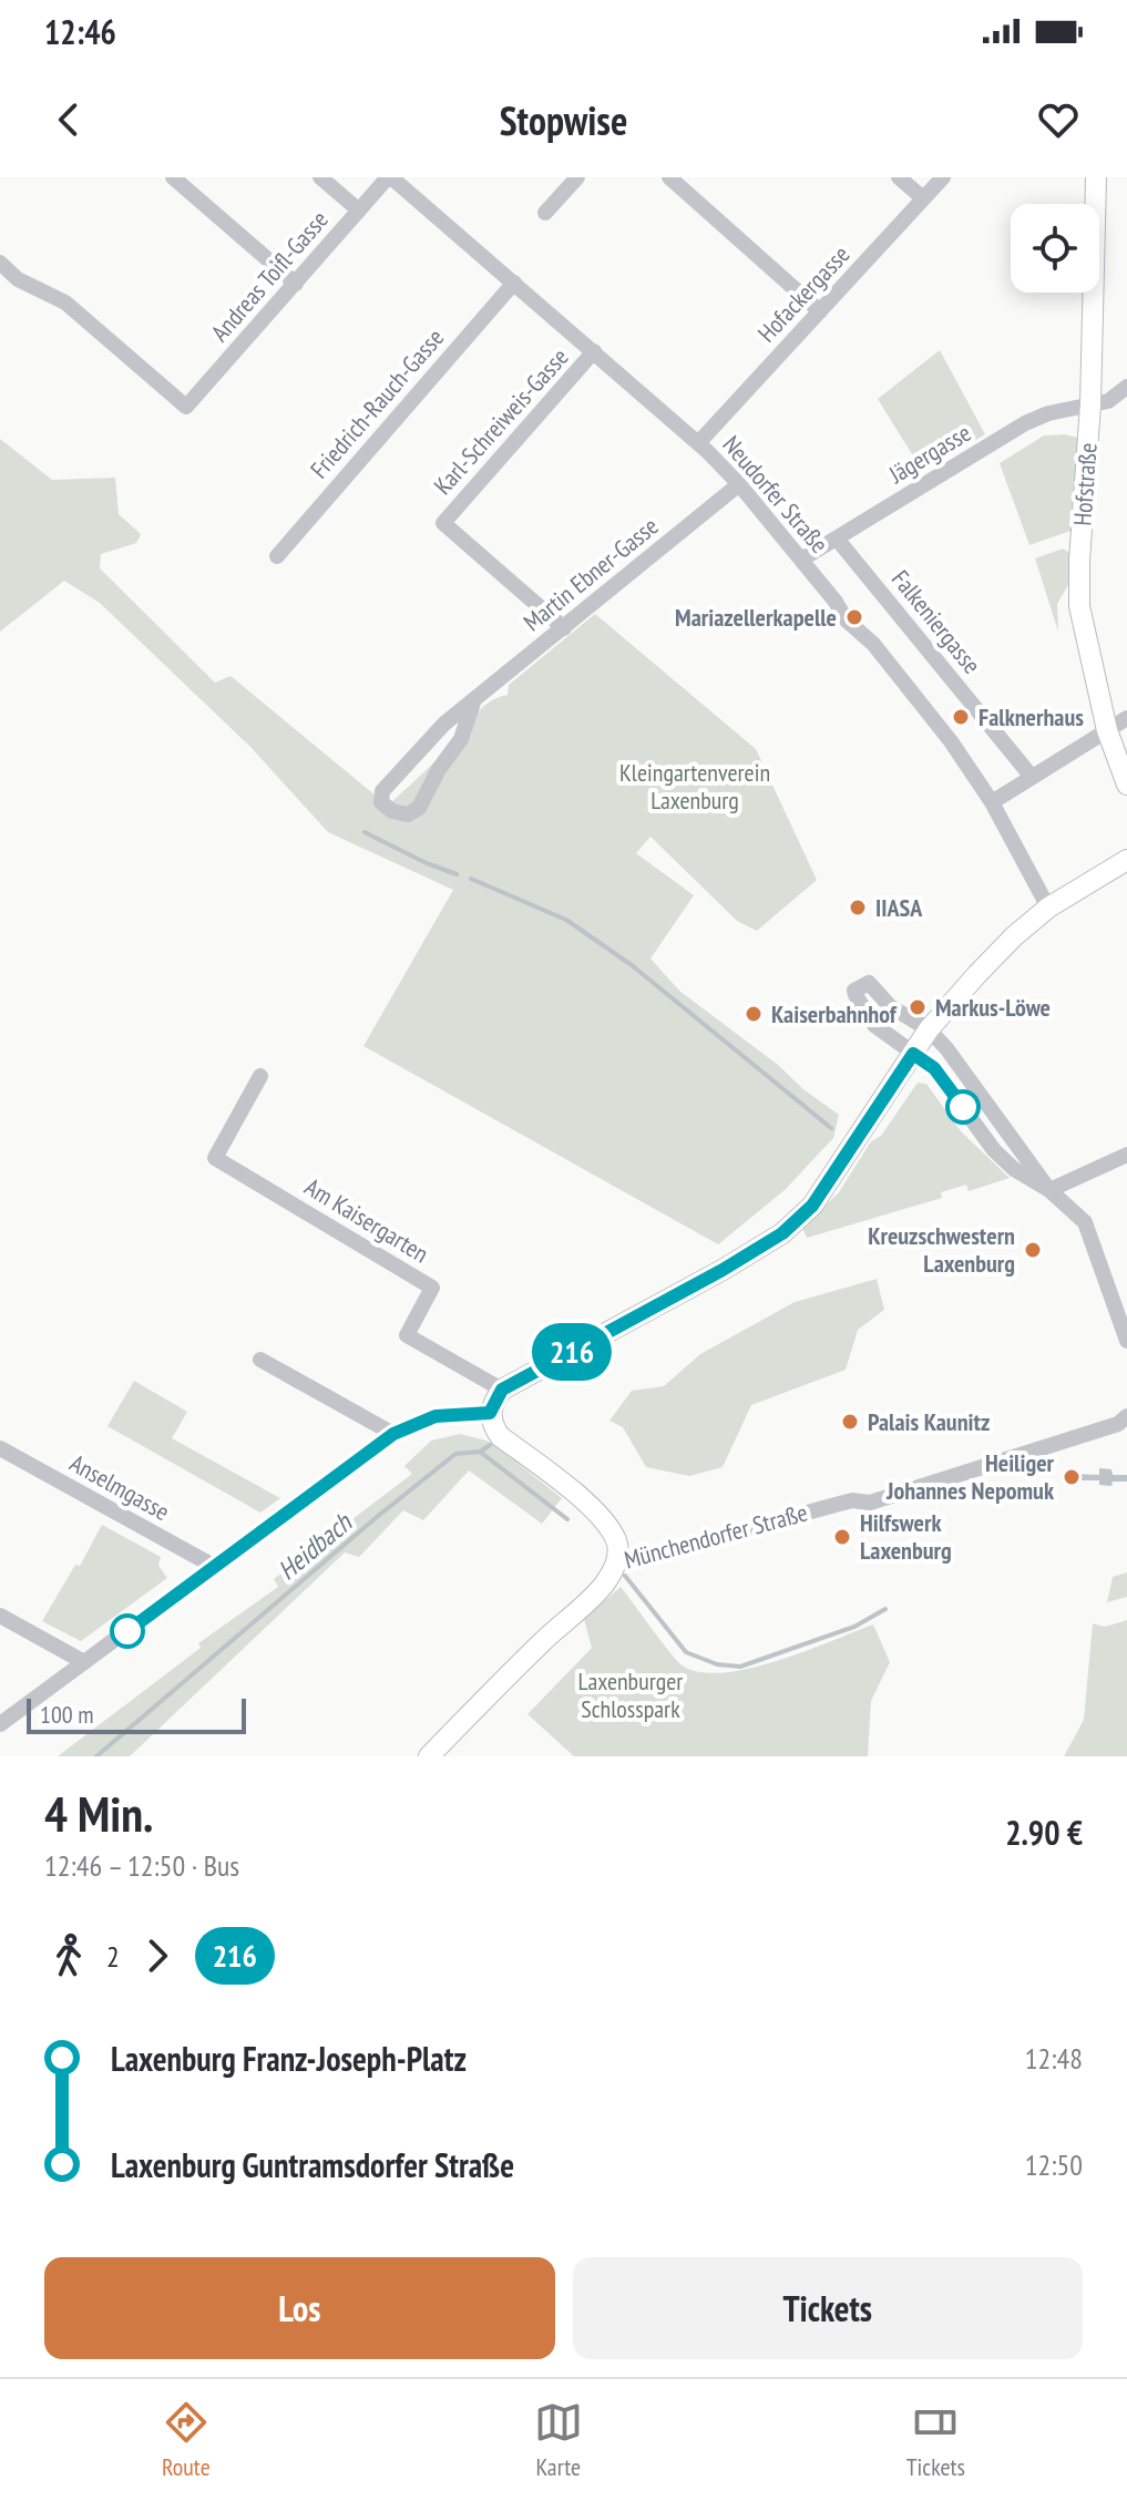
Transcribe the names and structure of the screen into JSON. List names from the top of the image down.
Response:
{
  "streets": {
    "main road": ["Hofstraße", "Münchendorfer Straße"],
    "street": [
      "Andreas Toifl-Gasse",
      "Hofackergasse",
      "Friedrich-Rauch-Gasse",
      "Karl-Schreiweis-Gasse",
      "Jägergasse",
      "Neudorfer Straße",
      "Martin Ebner-Gasse",
      "Falkeniergasse",
      "Am Kaisergarten",
      "Anselmgasse"
    ]
  },
  "crossings": [
    ["Andreas Toifl-Gasse", "Neudorfer Straße"],
    ["Hofackergasse", "Neudorfer Straße"],
    ["Friedrich-Rauch-Gasse", "Neudorfer Straße"],
    ["Karl-Schreiweis-Gasse", "Neudorfer Straße"],
    ["Karl-Schreiweis-Gasse", "Martin Ebner-Gasse"],
    ["Jägergasse", "Hofstraße"],
    ["Jägergasse", "Neudorfer Straße"],
    ["Jägergasse", "Falkeniergasse"],
    ["Neudorfer Straße", "Martin Ebner-Gasse"]
  ],
  "water": ["Heidbach"],
  "parks": ["Kleingartenverein Laxenburg", "Laxenburger Schlosspark"],
  "places": [
    "Mariazellerkapelle",
    "Falknerhaus",
    "IIASA",
    "Markus-Löwe",
    "Kaiserbahnhof",
    "Kreuzschwestern Laxenburg",
    "Palais Kaunitz",
    "Heiliger Johannes Nepomuk",
    "Hilfswerk Laxenburg"
  ],
  "lines": ["bus line 216"],
  "scale_bar": "100 m",
  "page": {
    "status": "12:46",
    "header": "Stopwise",
    "on_map": "216",
    "scale": "100 m",
    "heading": ["4 Min.", "12:46 – 12:50 · Bus", "2.90 €"],
    "legs": ["2", "216"],
    "list": [
      {
        "name": "Laxenburg Franz-Joseph-Platz",
        "value": "12:48"
      },
      {
        "name": "Laxenburg Guntramsdorfer Straße",
        "value": "12:50"
      }
    ],
    "buttons": ["Los", "Tickets"],
    "tabs": ["Route", "Karte", "Tickets"]
  }
}
